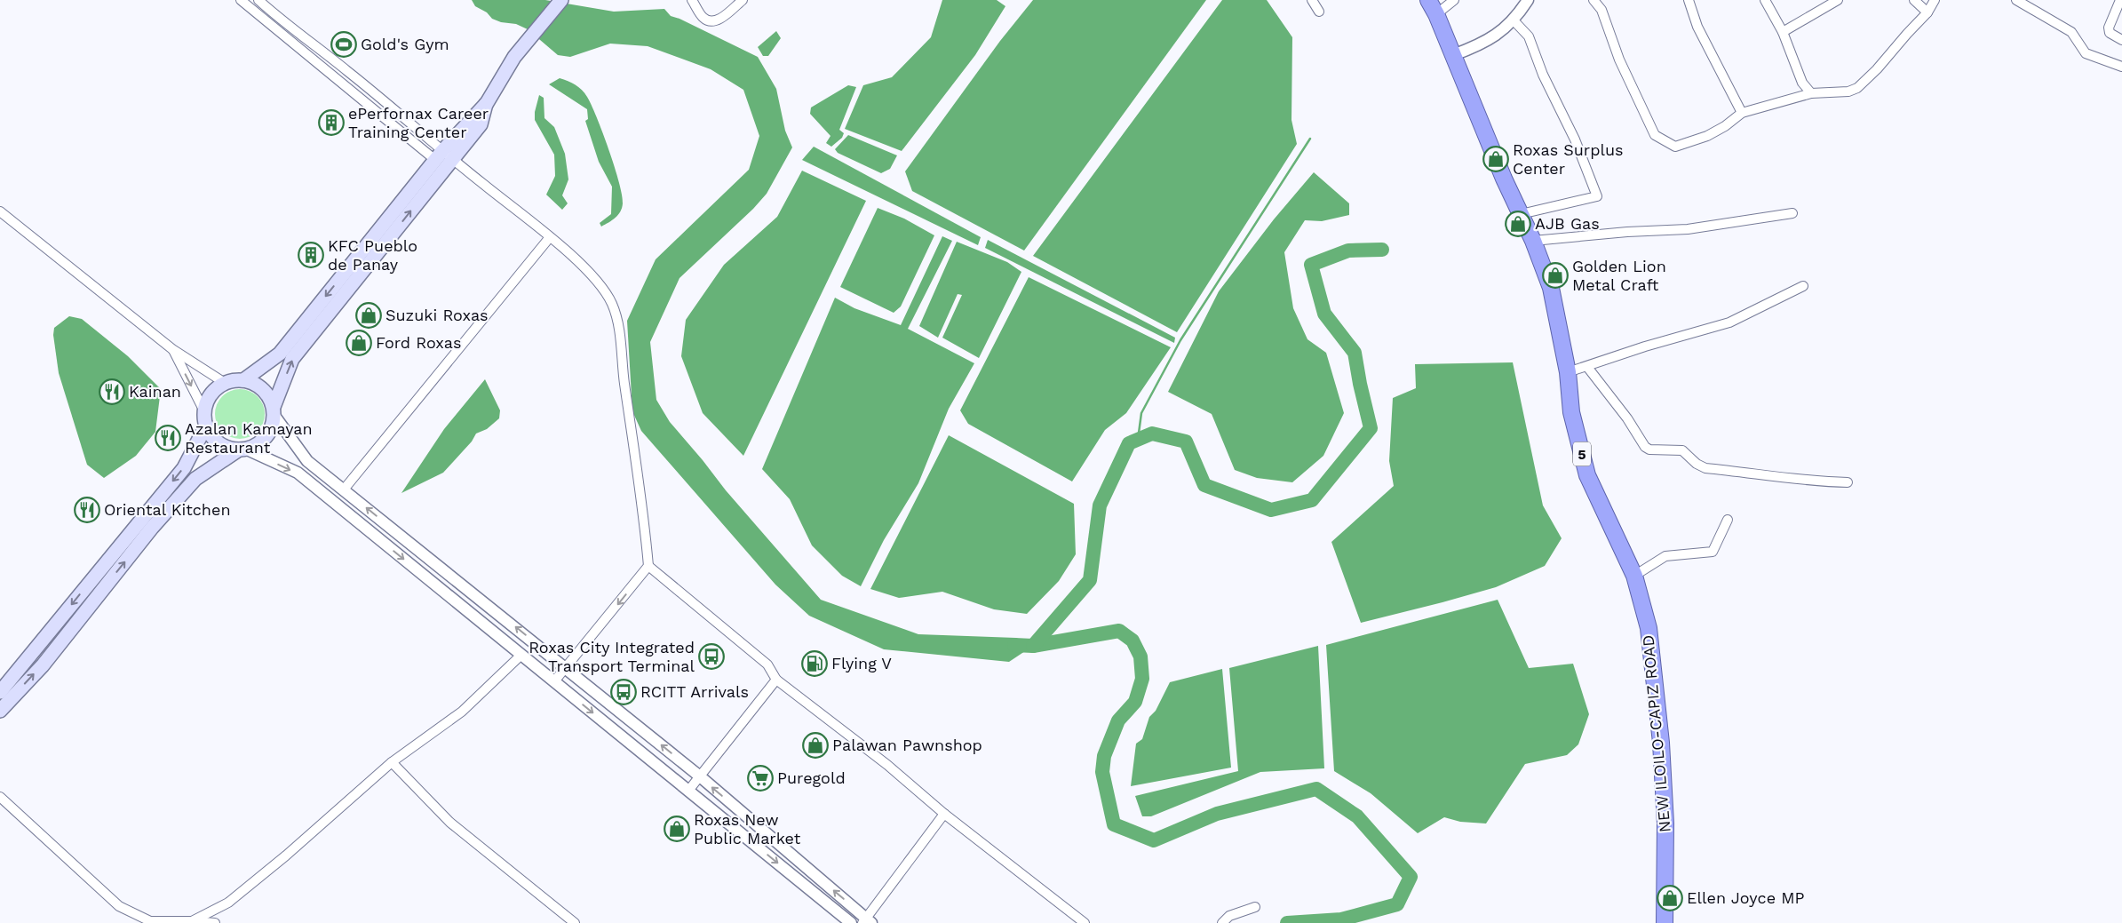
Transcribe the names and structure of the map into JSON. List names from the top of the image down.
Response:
{
  "streets": {
    "highway": ["5", "NEW ILOILO-CAPIZ ROAD"]
  },
  "places": {
    "sports": ["Gold's Gym"],
    "building": ["ePerfornax Career Training Center", "KFC Pueblo de Panay"],
    "shop": [
      "Roxas Surplus Center",
      "AJB Gas",
      "Golden Lion Metal Craft",
      "Suzuki Roxas",
      "Ford Roxas",
      "Palawan Pawnshop",
      "Roxas New Public Market",
      "Ellen Joyce MP"
    ],
    "restaurant": ["Kainan", "Azalan Kamayan Restaurant", "Oriental Kitchen"],
    "bus stop": ["Roxas City Integrated Transport Terminal", "RCITT Arrivals"],
    "fuel station": ["Flying V"],
    "supermarket": ["Puregold"]
  }
}
